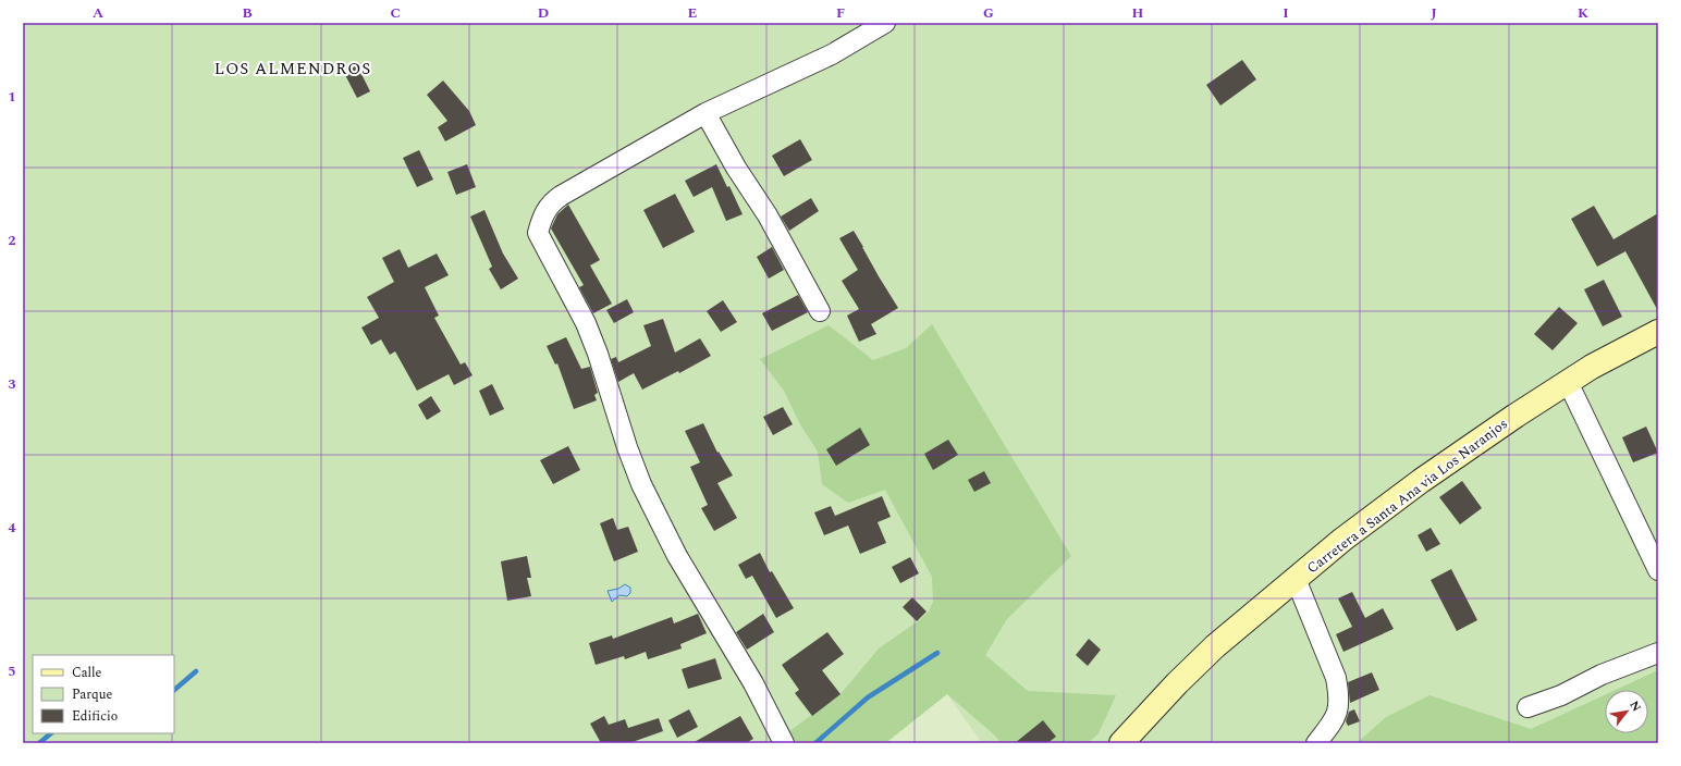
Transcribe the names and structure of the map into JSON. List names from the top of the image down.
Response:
{
  "streets": {
    "main road": ["Carretera a Santa Ana via Los Naranjos"]
  },
  "districts": ["LOS ALMENDROS"],
  "legend": ["Calle", "Parque", "Edificio"],
  "north": "top right",
  "grid": {
    "columns": [
      "A",
      "B",
      "C",
      "D",
      "E",
      "F",
      "G",
      "H",
      "I",
      "J",
      "K"
    ],
    "rows": [
      "1",
      "2",
      "3",
      "4",
      "5"
    ]
  }
}
